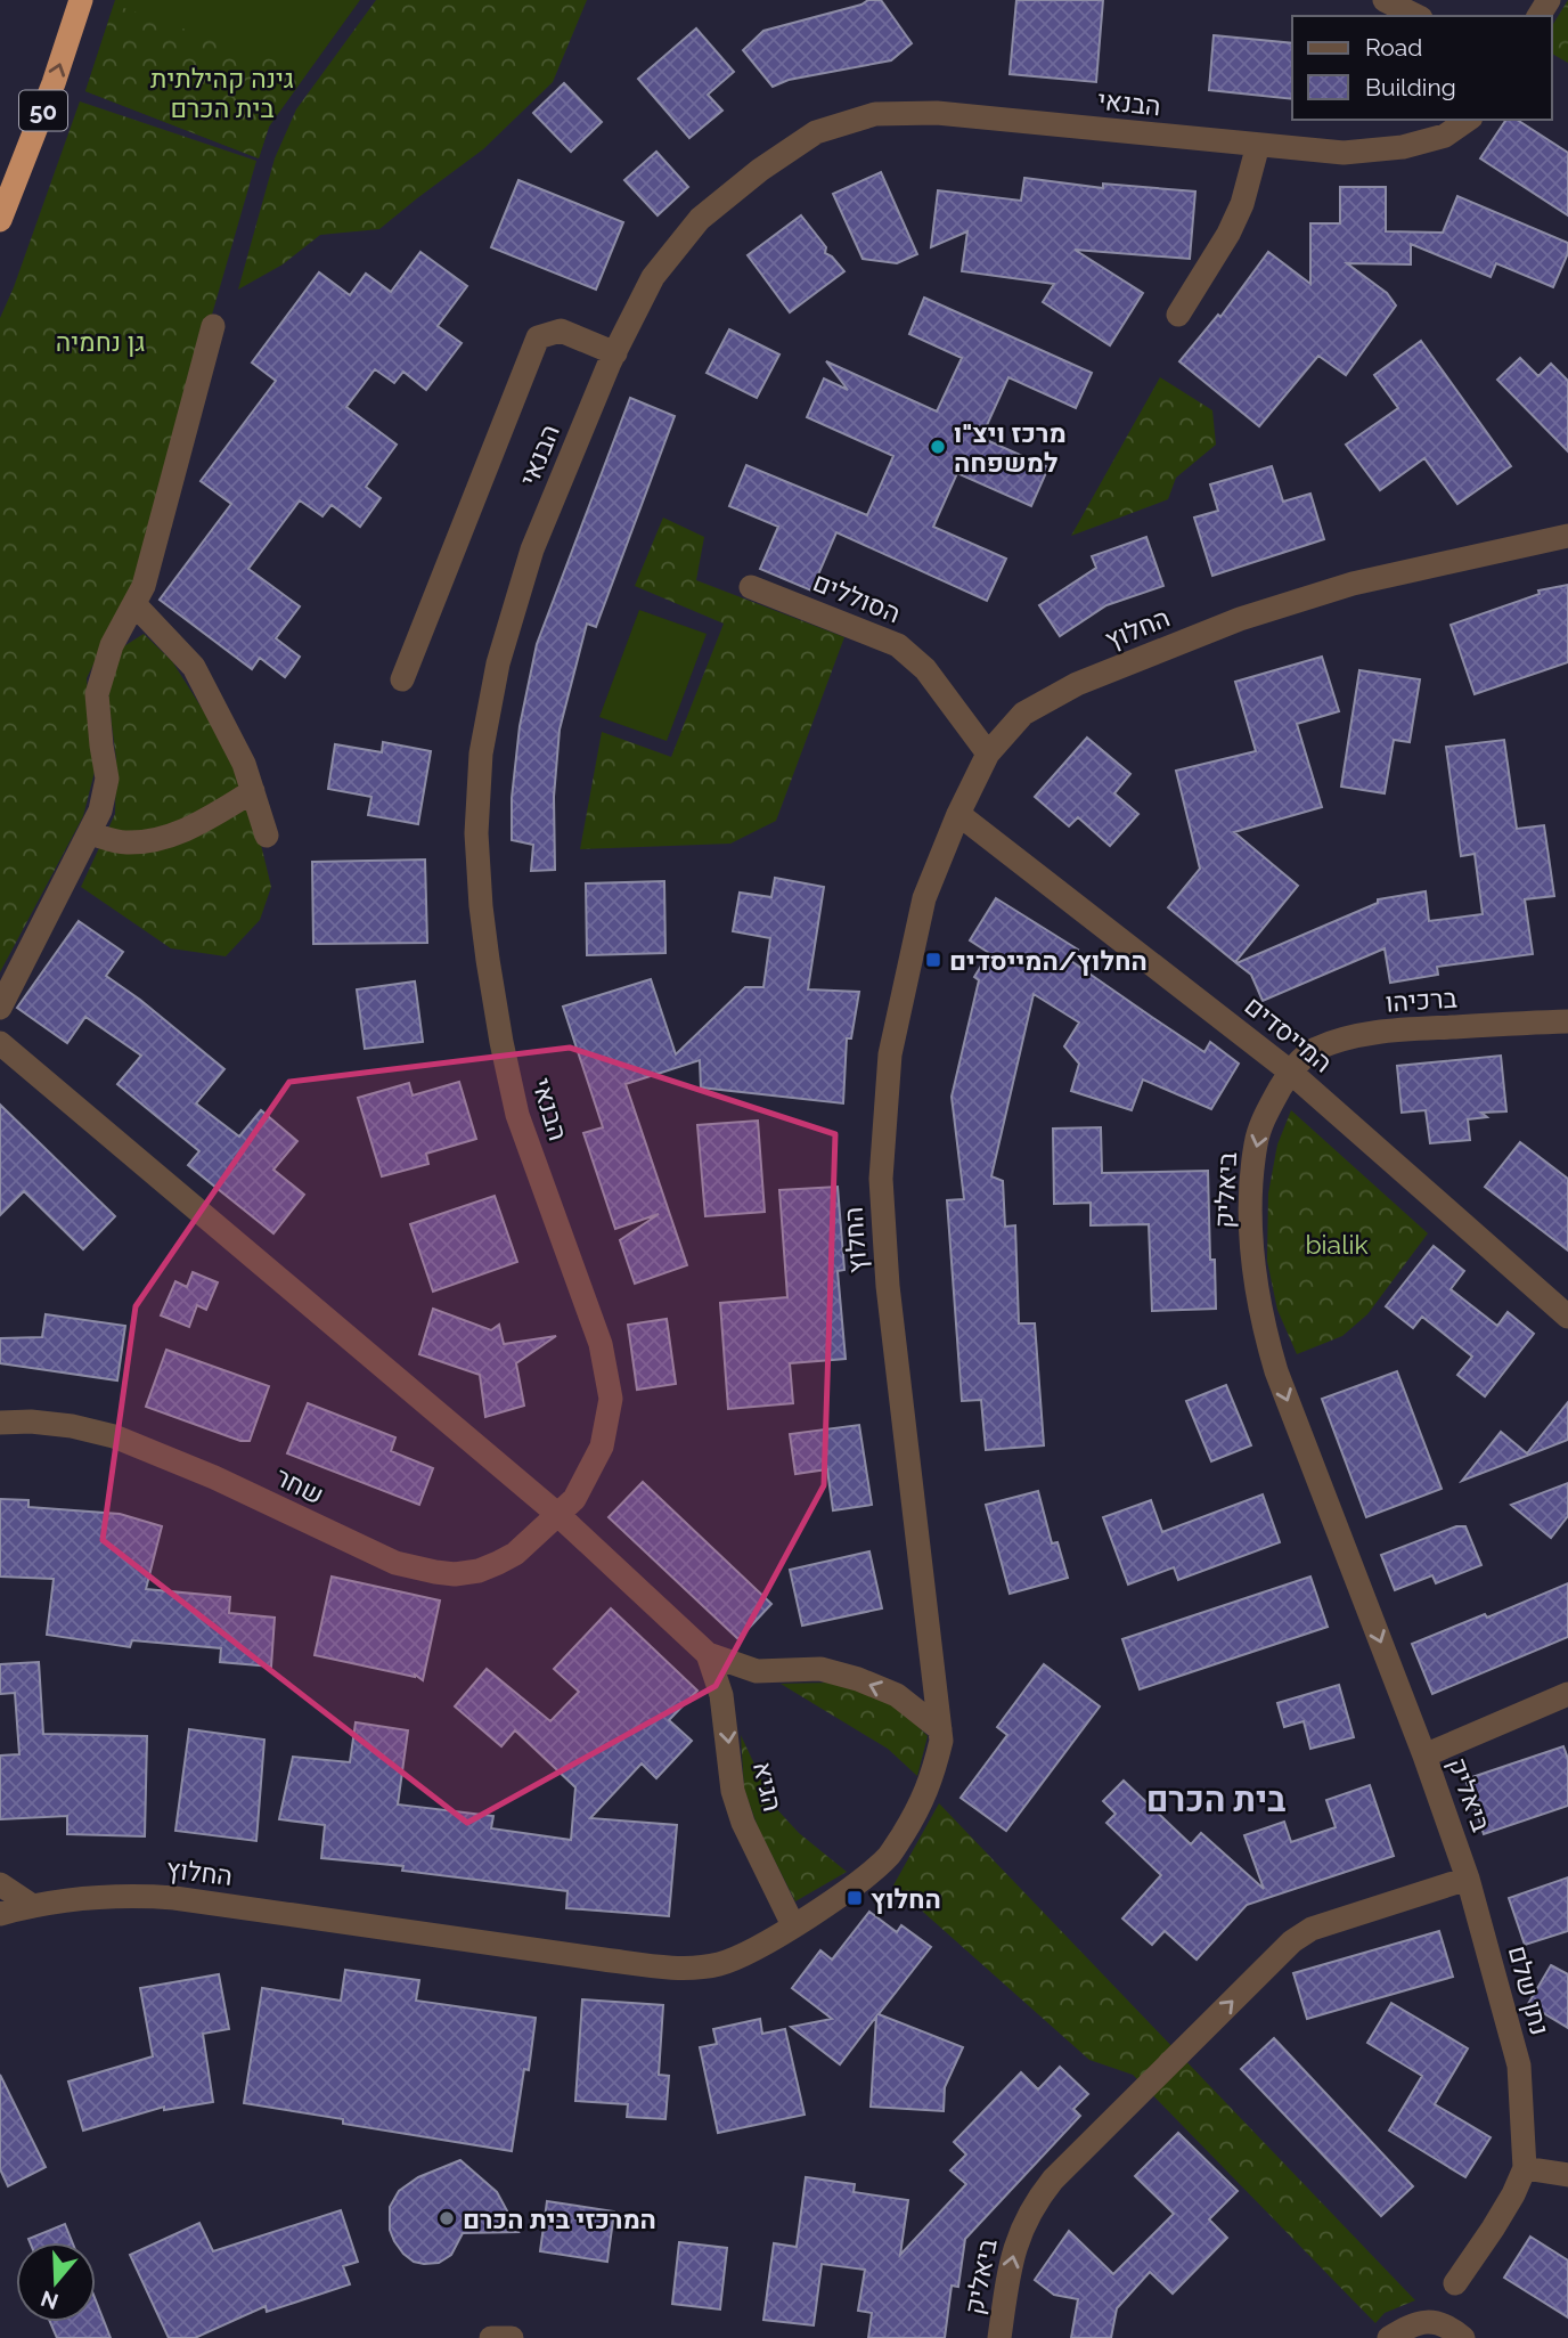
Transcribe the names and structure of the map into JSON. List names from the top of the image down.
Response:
{
  "streets": {
    "highway": ["50"],
    "street": [
      "הבנאי",
      "הסוללים",
      "החלוץ",
      "ברכיהו",
      "המייסדים",
      "ביאליק",
      "שחר",
      "הגיא",
      "נתן שלם"
    ]
  },
  "crossings": [
    ["הבנאי", "שחר"],
    ["הסוללים", "החלוץ"],
    ["החלוץ", "המייסדים"],
    ["החלוץ", "הגיא"],
    ["ברכיהו", "המייסדים"],
    ["ברכיהו", "ביאליק"],
    ["המייסדים", "ביאליק"],
    ["ביאליק", "נתן שלם"]
  ],
  "one_way": ["הגיא"],
  "districts": ["בית הכרם"],
  "parks": ["גינה קהילתית בית הכרם", "גן נחמיה", "bialik"],
  "places": {
    "other": ["מרכז ויצ\"ו למשפחה", "המרכזי בית הכרם"],
    "transit": ["החלוץ/המייסדים", "החלוץ"]
  },
  "legend": ["Road", "Building"],
  "north": "bottom"
}
